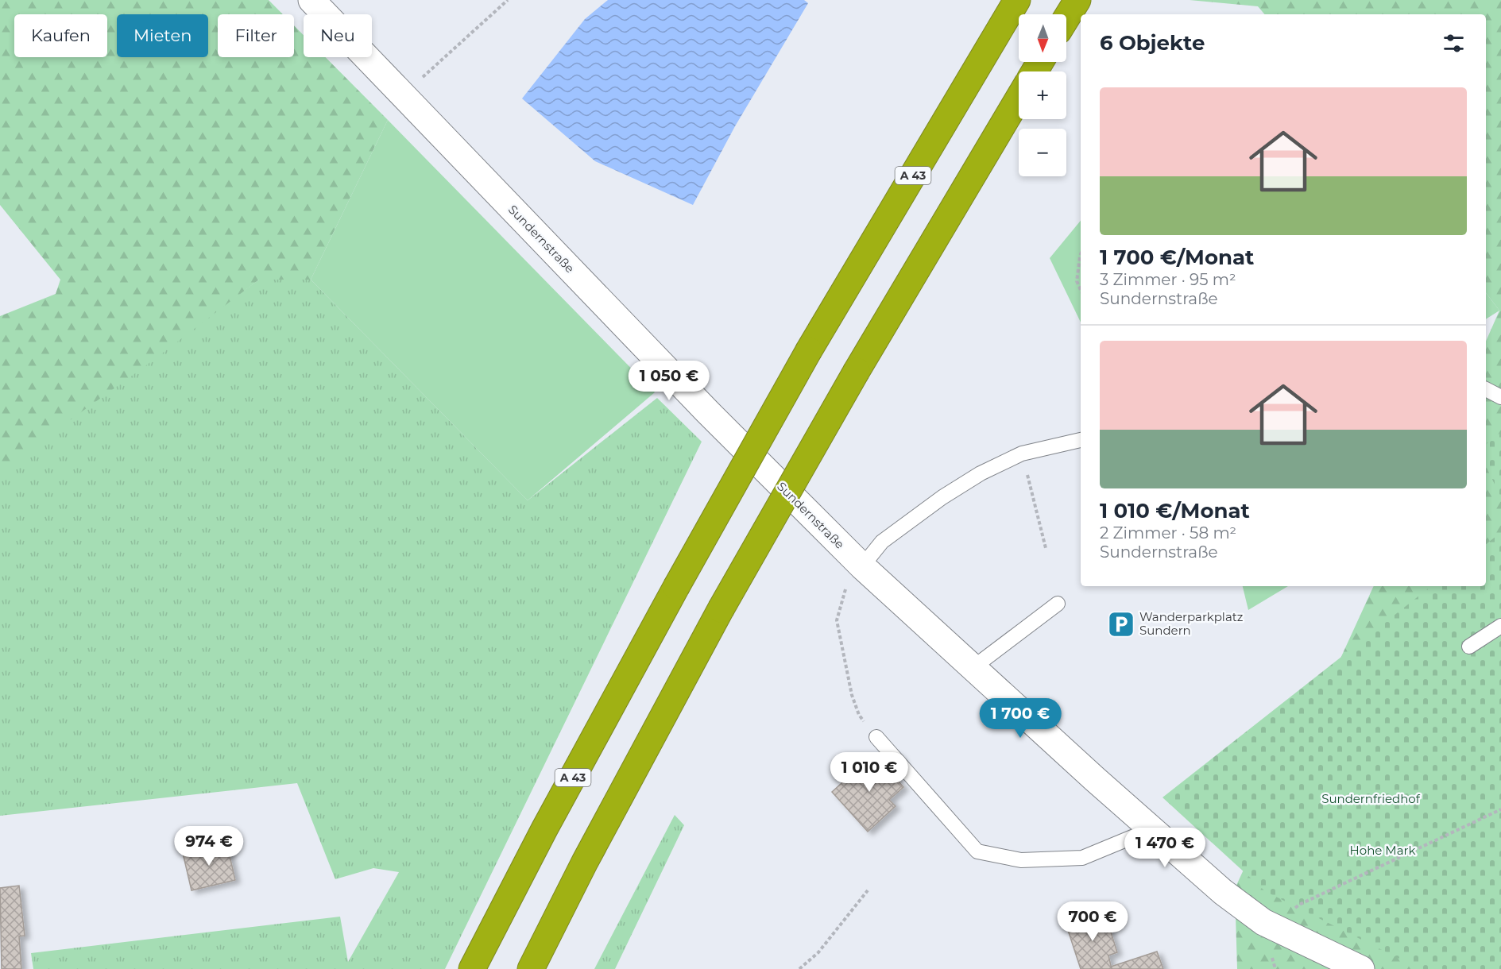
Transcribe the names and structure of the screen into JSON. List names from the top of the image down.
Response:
{
  "streets": {
    "highway": ["A 43"],
    "street": ["Sundernstraße"]
  },
  "parks": ["Sundernfriedhof", "Hohe Mark"],
  "places": {
    "parking": ["Wanderparkplatz Sundern"]
  },
  "north": "bottom",
  "page": {
    "map_buttons": ["+", "−"],
    "chip": [
      "Kaufen",
      "Mieten",
      "Filter",
      "Neu"
    ],
    "heading": "6 Objekte",
    "list": [
      {
        "name": "1 700 €/Monat",
        "note": "3 Zimmer · 95 m² · Sundernstraße"
      },
      {
        "name": "1 010 €/Monat",
        "note": "2 Zimmer · 58 m² · Sundernstraße"
      }
    ],
    "price": [
      "1 050 €",
      "1 700 €",
      "1 010 €",
      "974 €",
      "1 470 €",
      "700 €"
    ]
  }
}
